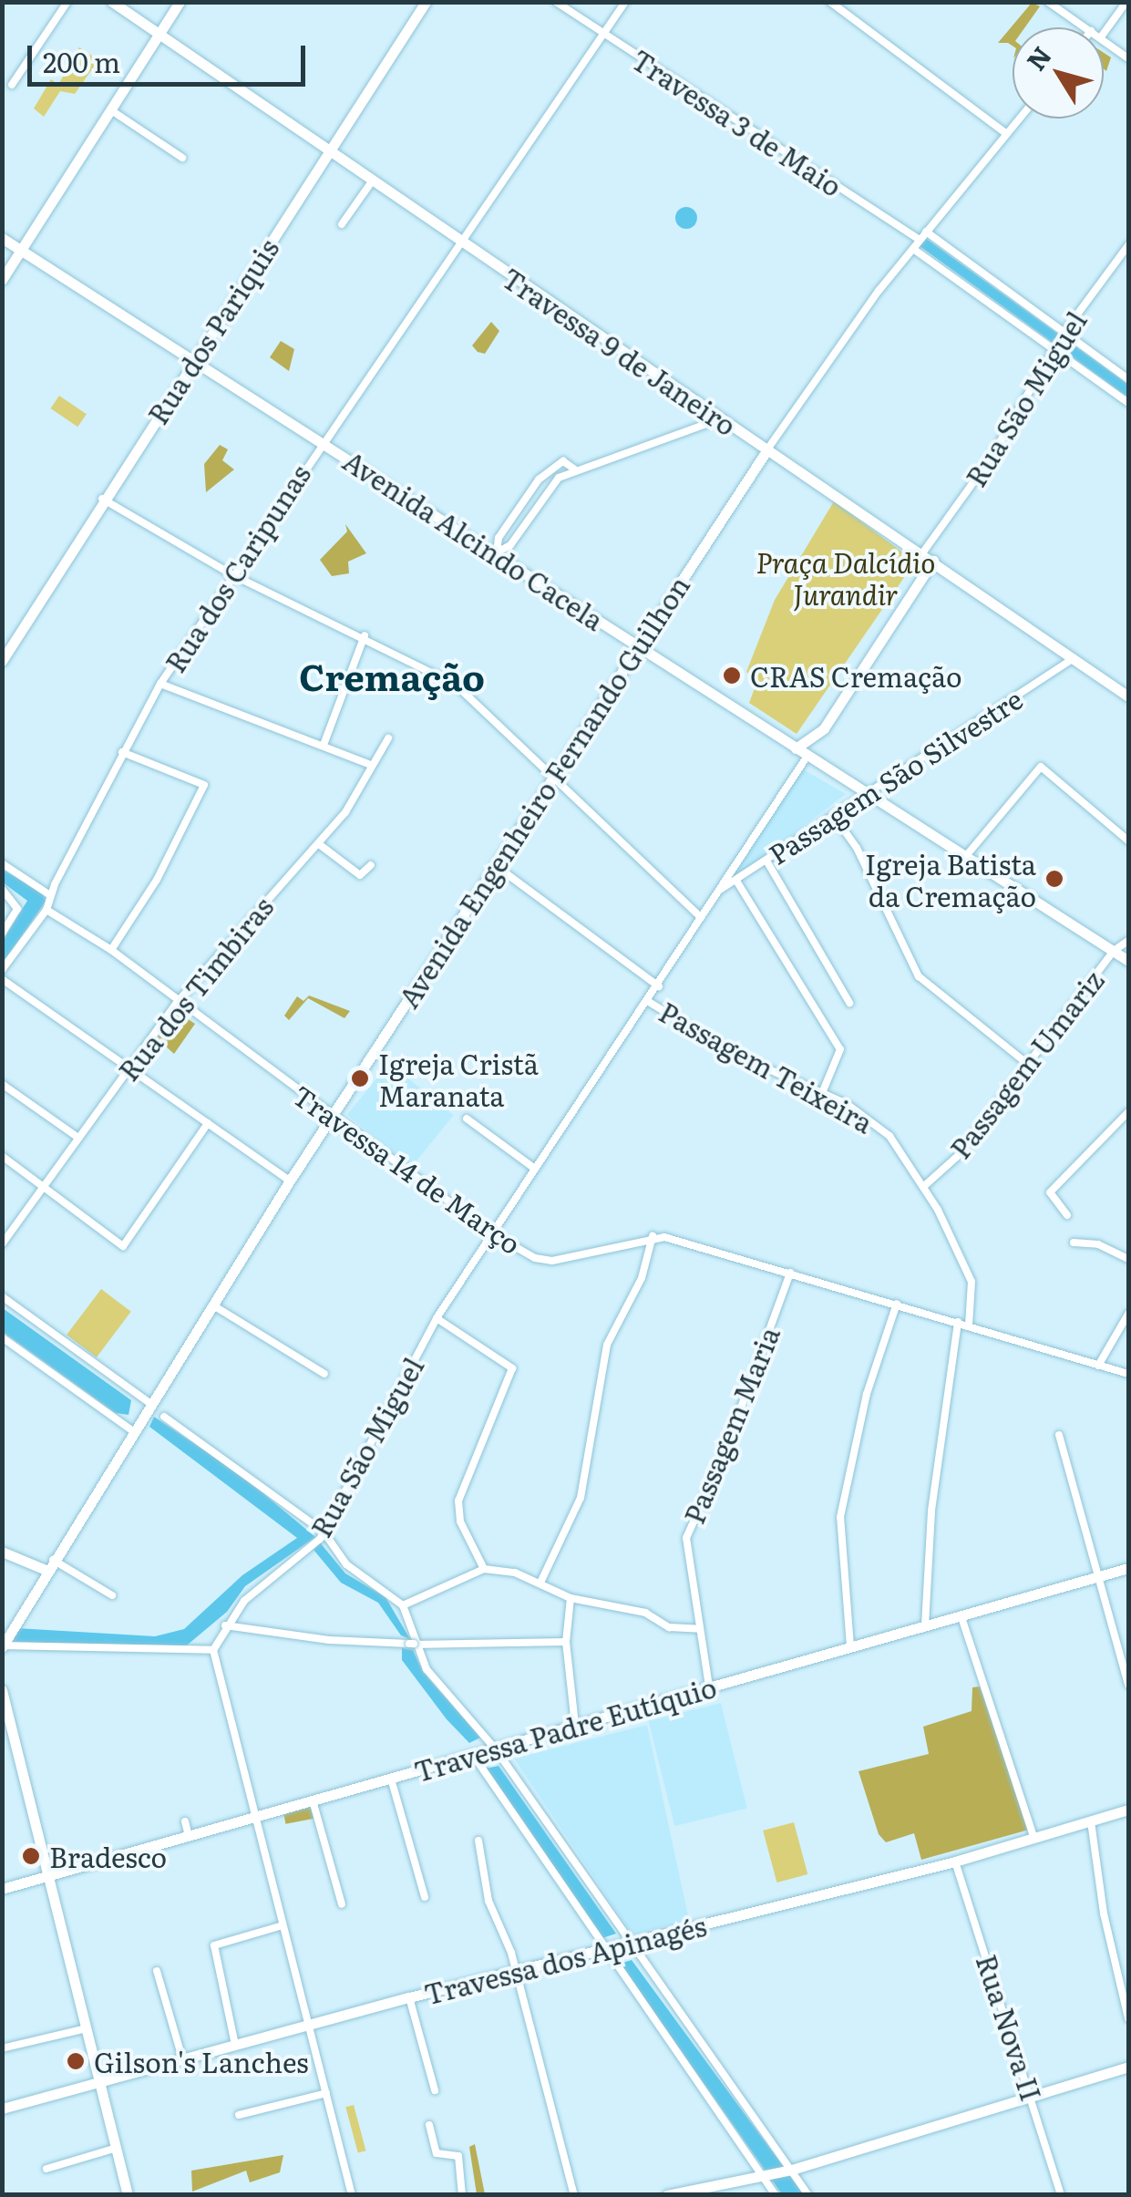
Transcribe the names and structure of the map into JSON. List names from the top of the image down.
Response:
{
  "streets": {
    "main road": [
      "Rua dos Pariquis",
      "Travessa 9 de Janeiro",
      "Rua São Miguel",
      "Avenida Alcindo Cacela",
      "Avenida Engenheiro Fernando Guilhon",
      "Travessa Padre Eutíquio",
      "Travessa dos Apinagés"
    ],
    "street": [
      "Travessa 3 de Maio",
      "Rua dos Caripunas",
      "Passagem São Silvestre",
      "Rua dos Timbiras",
      "Passagem Umariz",
      "Passagem Teixeira",
      "Travessa 14 de Março",
      "Passagem Maria",
      "Rua Nova II"
    ]
  },
  "crossings": [
    ["Travessa 3 de Maio", "Rua dos Caripunas"],
    ["Travessa 3 de Maio", "Avenida Engenheiro Fernando Guilhon"],
    ["Rua dos Pariquis", "Travessa 9 de Janeiro"],
    ["Rua dos Pariquis", "Avenida Alcindo Cacela"],
    ["Travessa 9 de Janeiro", "Rua São Miguel"],
    ["Travessa 9 de Janeiro", "Rua dos Caripunas"],
    ["Travessa 9 de Janeiro", "Passagem São Silvestre"],
    ["Travessa 9 de Janeiro", "Avenida Engenheiro Fernando Guilhon"],
    ["Rua São Miguel", "Avenida Alcindo Cacela"],
    ["Rua São Miguel", "Passagem São Silvestre"],
    ["Rua São Miguel", "Passagem Teixeira"],
    ["Rua São Miguel", "Travessa 14 de Março"],
    ["Avenida Alcindo Cacela", "Rua dos Caripunas"],
    ["Avenida Alcindo Cacela", "Passagem São Silvestre"],
    ["Avenida Alcindo Cacela", "Avenida Engenheiro Fernando Guilhon"],
    ["Avenida Alcindo Cacela", "Passagem Umariz"],
    ["Rua dos Caripunas", "Travessa 14 de Março"],
    ["Avenida Engenheiro Fernando Guilhon", "Passagem Teixeira"],
    ["Avenida Engenheiro Fernando Guilhon", "Travessa 14 de Março"],
    ["Rua dos Timbiras", "Travessa 14 de Março"],
    ["Passagem Umariz", "Passagem Teixeira"],
    ["Passagem Teixeira", "Travessa 14 de Março"],
    ["Travessa 14 de Março", "Passagem Maria"],
    ["Passagem Maria", "Travessa Padre Eutíquio"],
    ["Travessa dos Apinagés", "Rua Nova II"]
  ],
  "districts": ["Cremação"],
  "parks": ["Praça Dalcídio Jurandir"],
  "places": [
    "CRAS Cremação",
    "Igreja Batista da Cremação",
    "Igreja Cristã Maranata",
    "Bradesco",
    "Gilson's Lanches"
  ],
  "scale_bar": "200 m",
  "north": "top left"
}
